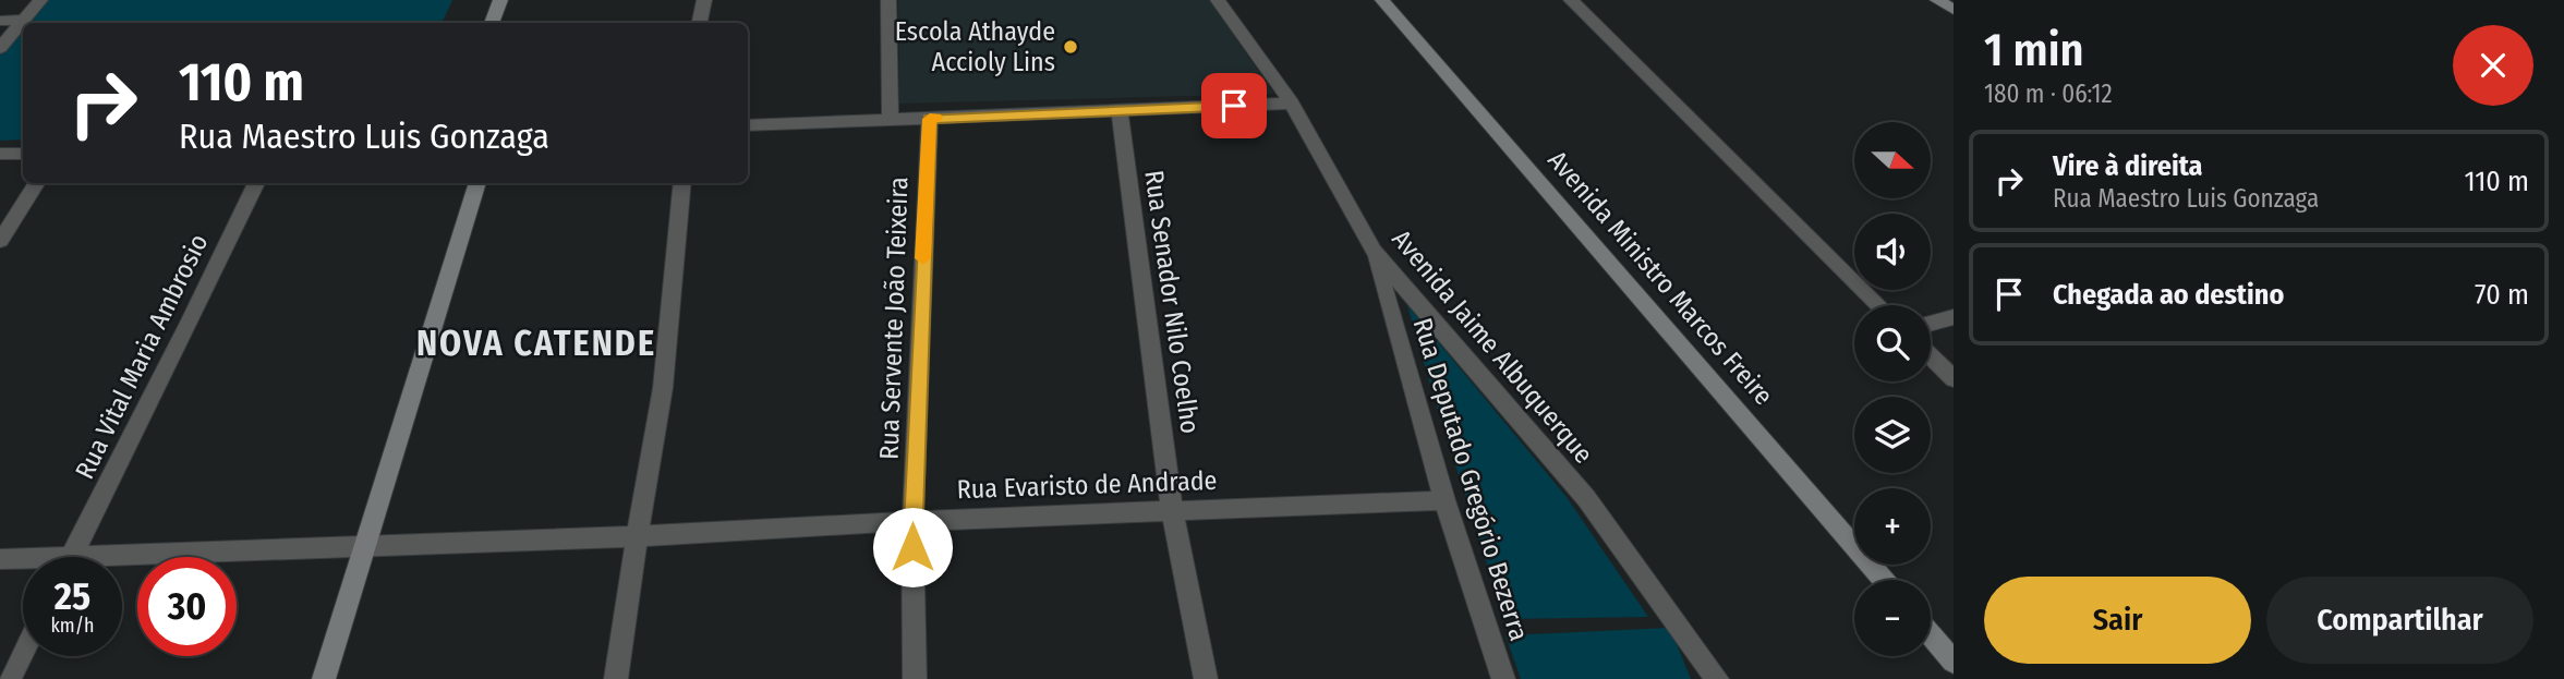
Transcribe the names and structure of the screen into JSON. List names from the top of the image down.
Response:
{
  "streets": {
    "street": [
      "Avenida Ministro Marcos Freire",
      "Rua Senador Nilo Coelho",
      "Rua Servente João Teixeira",
      "Avenida Jaime Albuquerque",
      "Rua Vital Maria Ambrosio",
      "Rua Deputado Gregório Bezerra",
      "Rua Evaristo de Andrade"
    ]
  },
  "crossings": [
    ["Rua Senador Nilo Coelho", "Rua Evaristo de Andrade"],
    ["Rua Servente João Teixeira", "Rua Evaristo de Andrade"],
    ["Avenida Jaime Albuquerque", "Rua Deputado Gregório Bezerra"],
    ["Rua Deputado Gregório Bezerra", "Rua Evaristo de Andrade"]
  ],
  "districts": ["NOVA CATENDE"],
  "places": ["Escola Athayde Accioly Lins"],
  "north": "right",
  "page": {
    "heading": ["1 min", "180 m · 06:12"],
    "turn": ["110 m", "Rua Maestro Luis Gonzaga"],
    "map_buttons": ["+", "−"],
    "list": [
      {
        "name": "Vire à direita",
        "note": "Rua Maestro Luis Gonzaga",
        "value": "110 m"
      },
      {
        "name": "Chegada ao destino",
        "value": "70 m"
      }
    ],
    "speed": "25 km/h",
    "limit": "30",
    "buttons": ["Sair", "Compartilhar"]
  }
}
